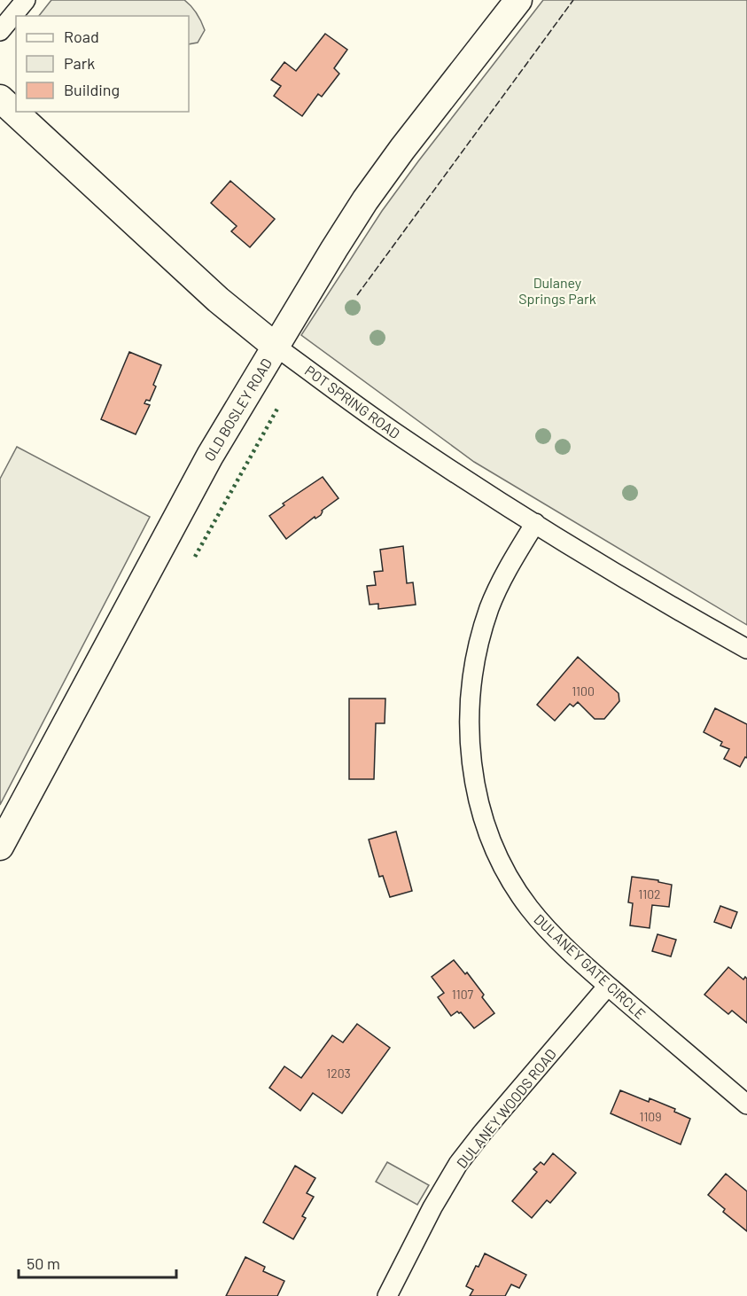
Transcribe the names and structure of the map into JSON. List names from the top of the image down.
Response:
{
  "streets": {
    "street": [
      "POT SPRING ROAD",
      "OLD BOSLEY ROAD",
      "DULANEY GATE CIRCLE",
      "DULANEY WOODS ROAD"
    ]
  },
  "crossings": [
    ["POT SPRING ROAD", "OLD BOSLEY ROAD"],
    ["POT SPRING ROAD", "DULANEY GATE CIRCLE"],
    ["DULANEY GATE CIRCLE", "DULANEY WOODS ROAD"]
  ],
  "parks": ["Dulaney Springs Park"],
  "house_numbers": [
    "1100",
    "1102",
    "1107",
    "1203",
    "1109"
  ],
  "legend": ["Road", "Park", "Building"],
  "scale_bar": "50 m"
}
